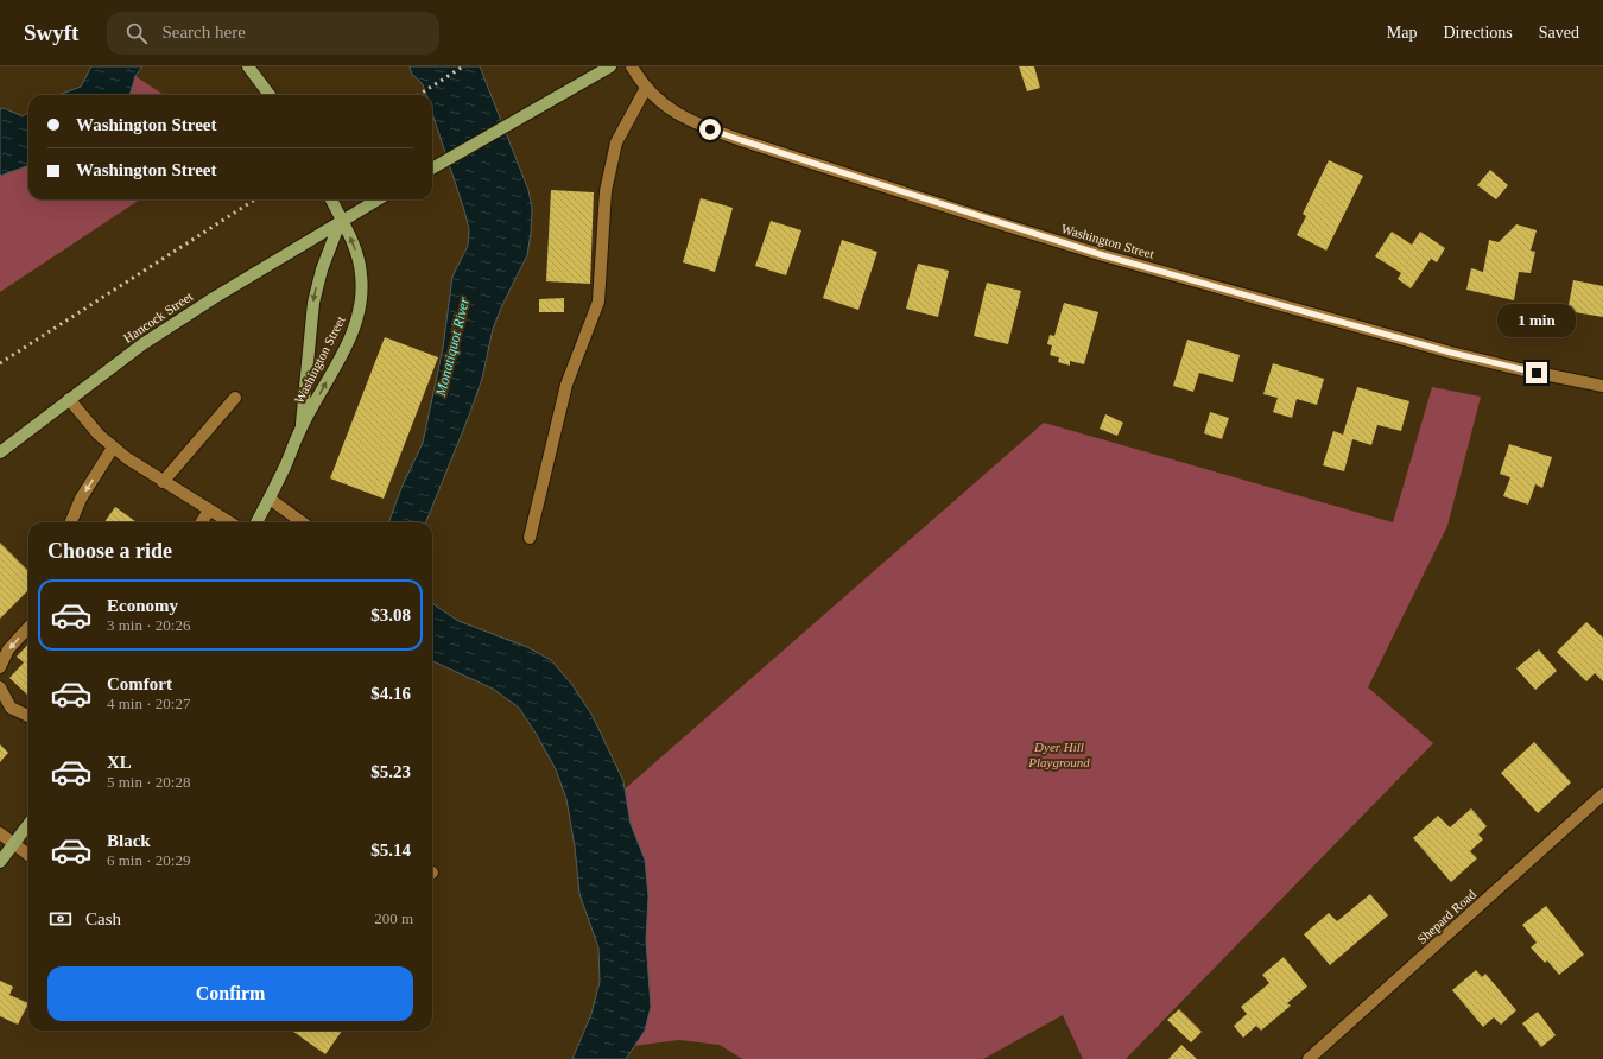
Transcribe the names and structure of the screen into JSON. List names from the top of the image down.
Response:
{
  "streets": {
    "main road": ["Washington Street", "Hancock Street"],
    "street": ["Shepard Road"]
  },
  "crossings": [
    ["Washington Street", "Hancock Street"]
  ],
  "water": ["Monatiquot River"],
  "parks": ["Dyer Hill Playground"],
  "page": {
    "header": "Swyft",
    "search": "Search here",
    "nav": ["Map", "Directions", "Saved"],
    "banner": ["Washington Street", "Washington Street"],
    "bubble": "1 min",
    "heading": "Choose a ride",
    "list": [
      {
        "name": "Economy",
        "note": "3 min · 20:26",
        "value": "$3.08"
      },
      {
        "name": "Comfort",
        "note": "4 min · 20:27",
        "value": "$4.16"
      },
      {
        "name": "XL",
        "note": "5 min · 20:28",
        "value": "$5.23"
      },
      {
        "name": "Black",
        "note": "6 min · 20:29",
        "value": "$5.14"
      }
    ],
    "pay": ["Cash", "200 m"],
    "buttons": "Confirm"
  }
}
